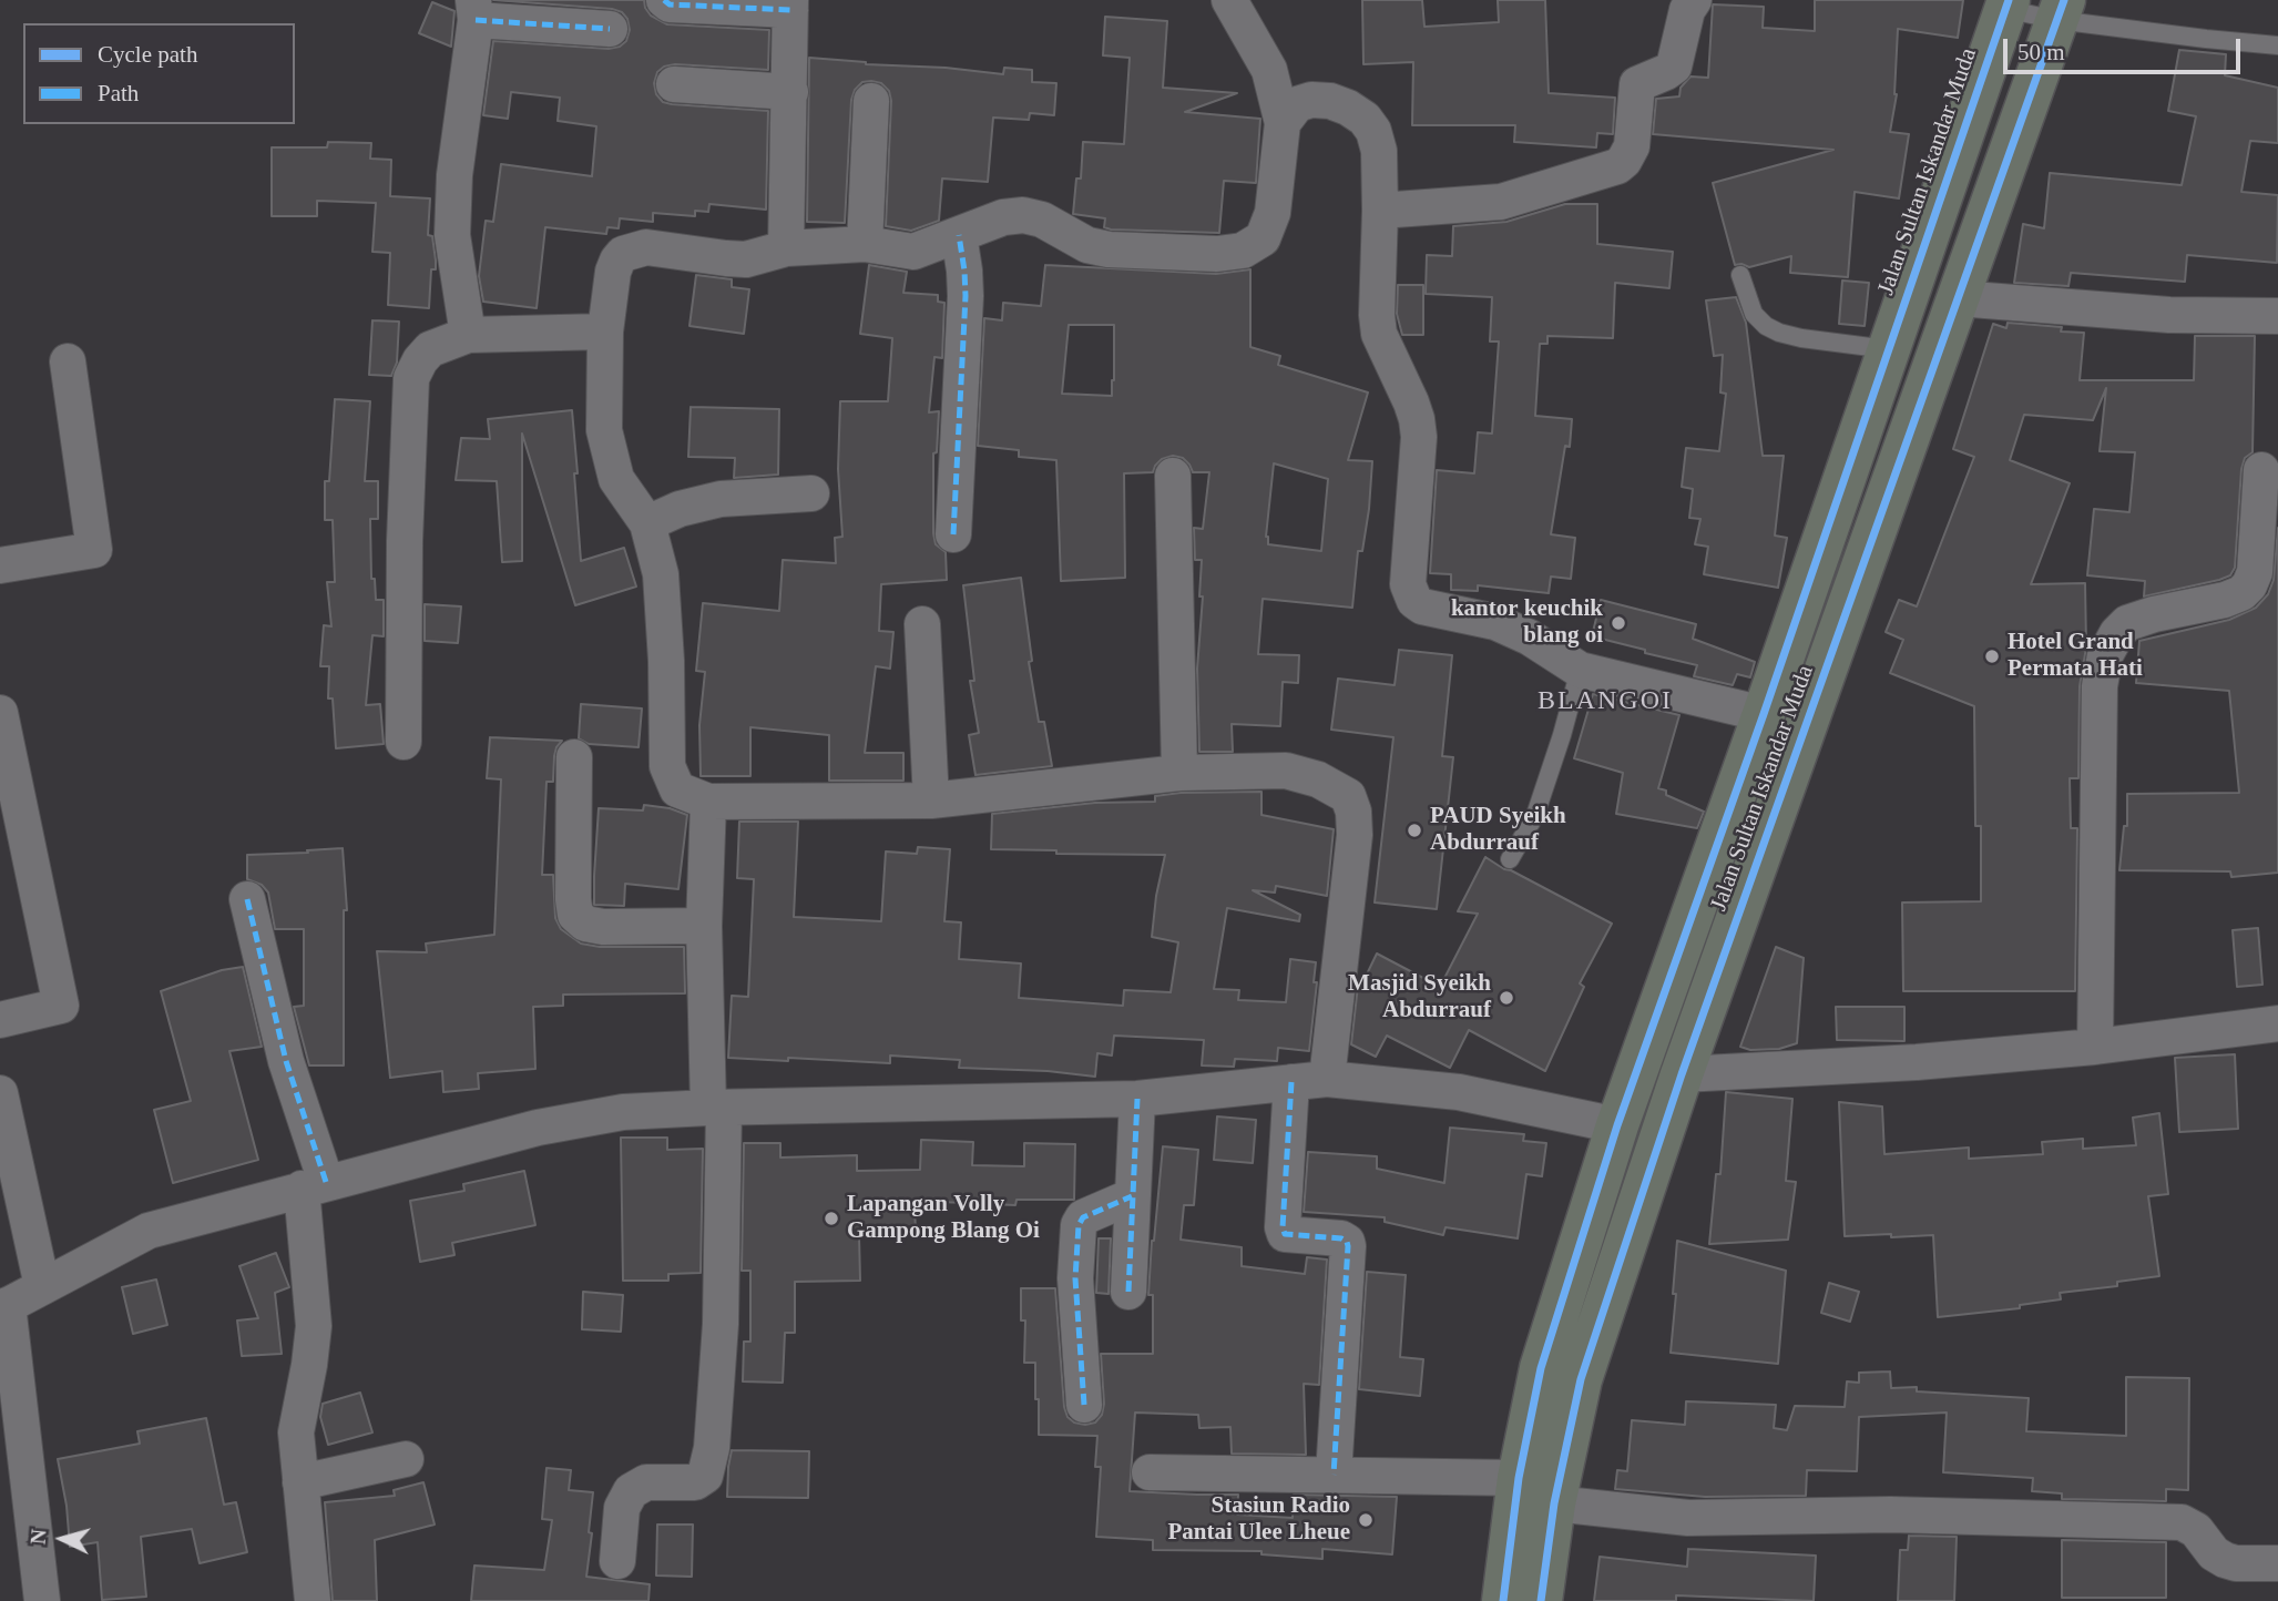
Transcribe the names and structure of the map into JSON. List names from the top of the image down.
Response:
{
  "streets": {
    "highway": ["Jalan Sultan Iskandar Muda"]
  },
  "districts": ["BLANGOI"],
  "places": [
    "kantor keuchik blang oi",
    "Hotel Grand Permata Hati",
    "PAUD Syeikh Abdurrauf",
    "Masjid Syeikh Abdurrauf",
    "Lapangan Volly Gampong Blang Oi",
    "Stasiun Radio Pantai Ulee Lheue"
  ],
  "legend": ["Cycle path", "Path"],
  "scale_bar": "50 m",
  "north": "left"
}
